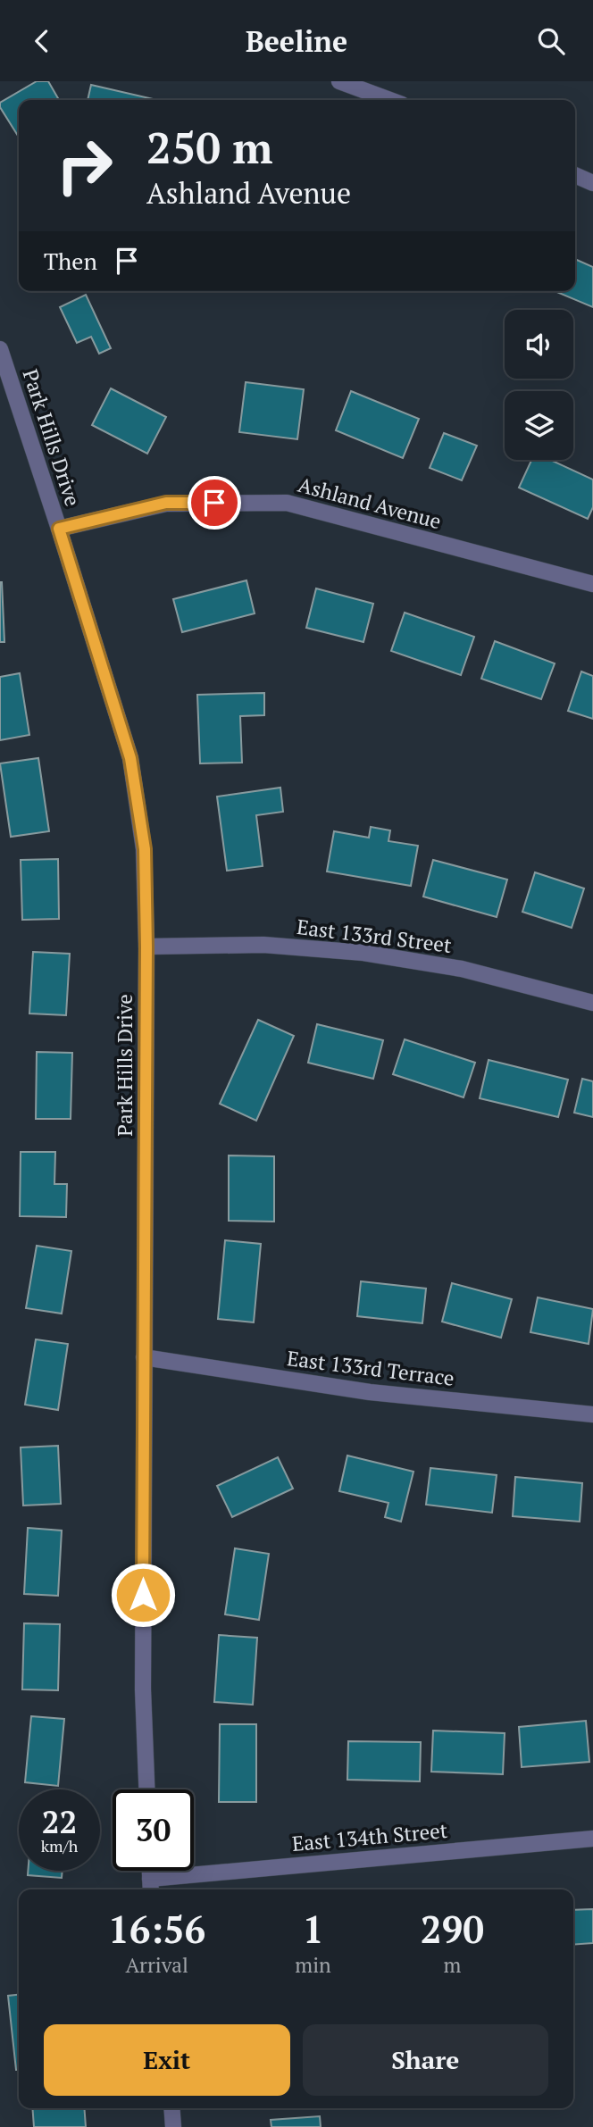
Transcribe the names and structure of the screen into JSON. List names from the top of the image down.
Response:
{
  "streets": {
    "street": [
      "Park Hills Drive",
      "Ashland Avenue",
      "East 133rd Street",
      "East 133rd Terrace",
      "East 134th Street"
    ]
  },
  "crossings": [
    ["Park Hills Drive", "Ashland Avenue"],
    ["Park Hills Drive", "East 133rd Street"],
    ["Park Hills Drive", "East 133rd Terrace"]
  ],
  "page": {
    "header": "Beeline",
    "turn": ["250 m", "Ashland Avenue"],
    "then": "Then",
    "speed": "22 km/h",
    "limit": "30",
    "eta": [
      "16:56",
      "Arrival",
      "1",
      "min",
      "290",
      "m"
    ],
    "buttons": ["Exit", "Share"]
  }
}
